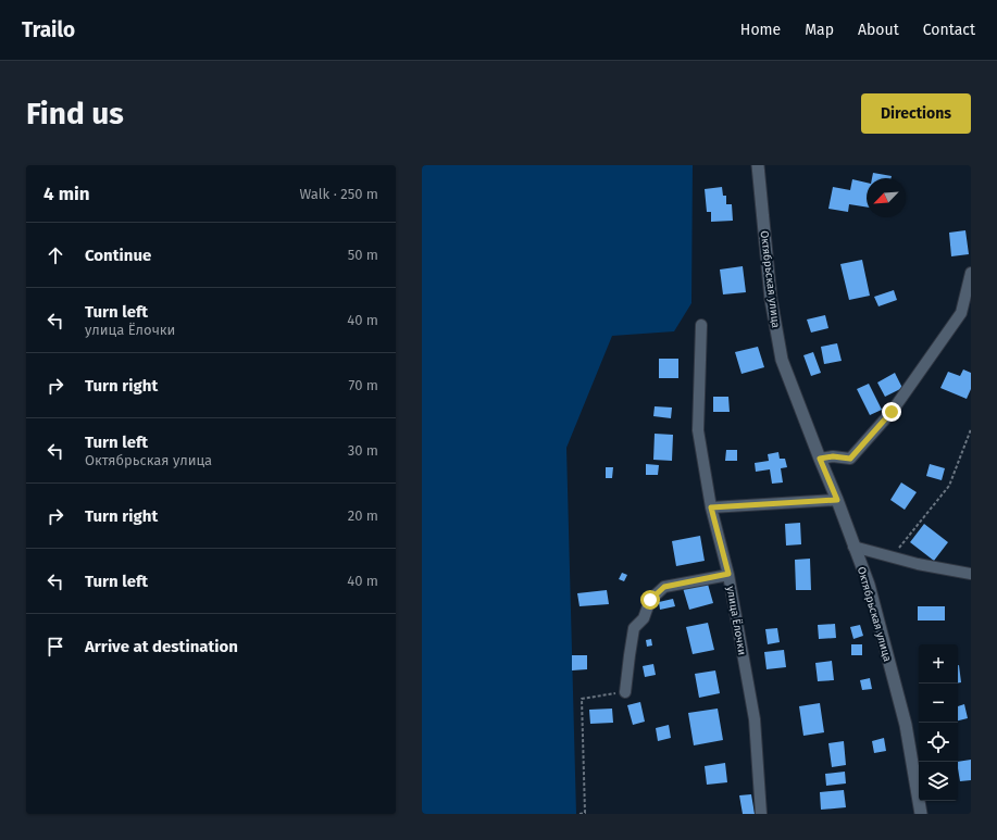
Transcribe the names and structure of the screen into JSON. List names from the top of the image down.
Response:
{
  "streets": {
    "street": ["Октябрьская улица", "улица Ёлочки"]
  },
  "north": "bottom left",
  "page": {
    "header": "Trailo",
    "nav": [
      "Home",
      "Map",
      "About",
      "Contact"
    ],
    "buttons": "Directions",
    "title": "Find us",
    "heading": ["4 min", "Walk · 250 m"],
    "list": [
      ["Continue", "50 m"],
      ["Turn left", "улица Ёлочки", "40 m"],
      ["Turn right", "70 m"],
      ["Turn left", "Октябрьская улица", "30 m"],
      ["Turn right", "20 m"],
      ["Turn left", "40 m"],
      "Arrive at destination"
    ],
    "map_buttons": ["+", "−"]
  }
}
